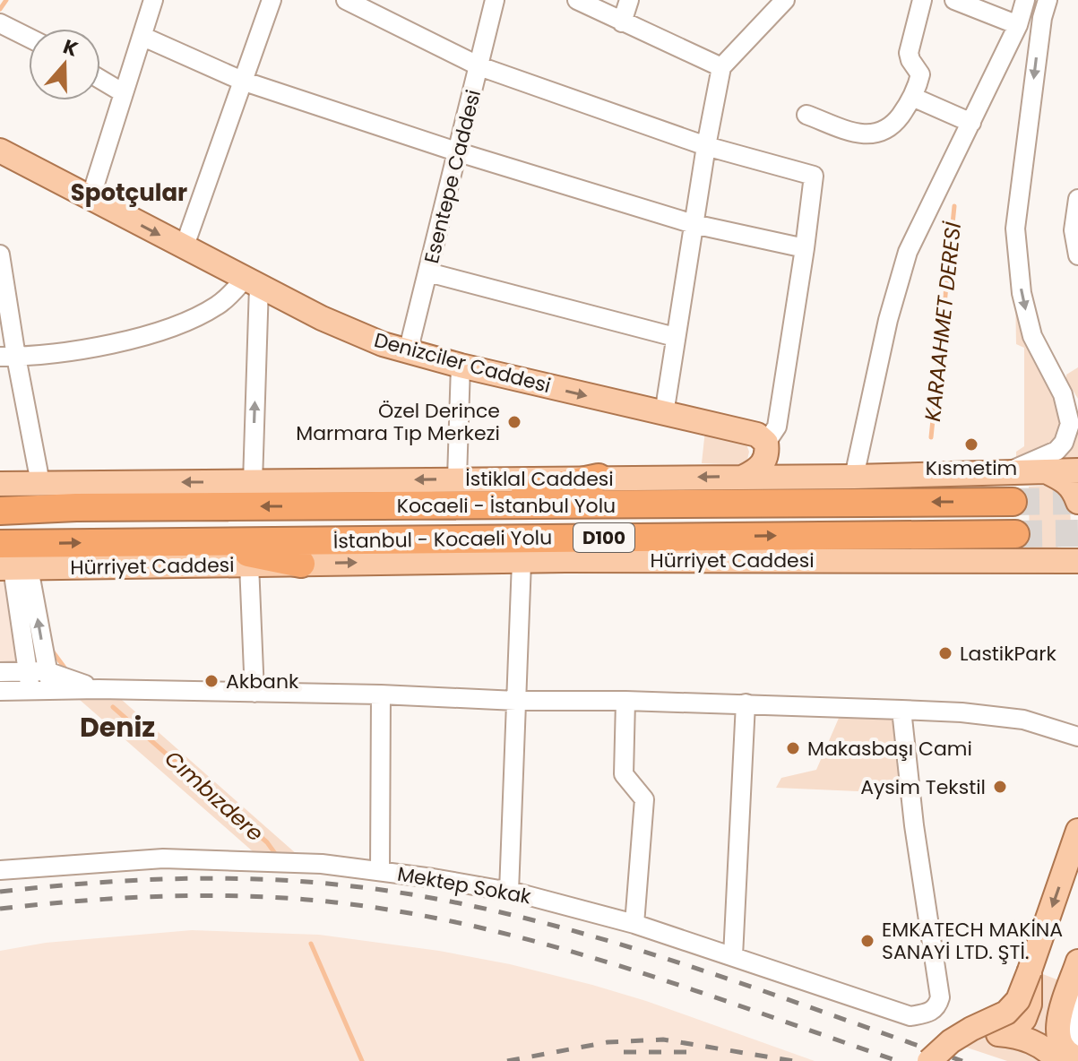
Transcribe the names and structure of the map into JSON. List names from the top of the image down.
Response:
{
  "streets": {
    "highway": ["Kocaeli - İstanbul Yolu", "D100", "İstanbul - Kocaeli Yolu"],
    "main road": ["Denizciler Caddesi", "İstiklal Caddesi", "Hürriyet Caddesi"],
    "street": ["Esentepe Caddesi", "Mektep Sokak"]
  },
  "crossings": [
    ["Esentepe Caddesi", "Denizciler Caddesi"],
    ["Denizciler Caddesi", "İstiklal Caddesi"]
  ],
  "one_way": ["Denizciler Caddesi", "İstiklal Caddesi", "Kocaeli - İstanbul Yolu"],
  "districts": ["Spotçular", "Deniz"],
  "water": ["KARAAHMET DERESİ", "Cımbızdere"],
  "places": [
    "Özel Derince Marmara Tıp Merkezi",
    "Kısmetim",
    "LastikPark",
    "Akbank",
    "Makasbaşı Cami",
    "Aysim Tekstil",
    "EMKATECH MAKİNA SANAYİ LTD. ŞTİ."
  ],
  "north": "top"
}
